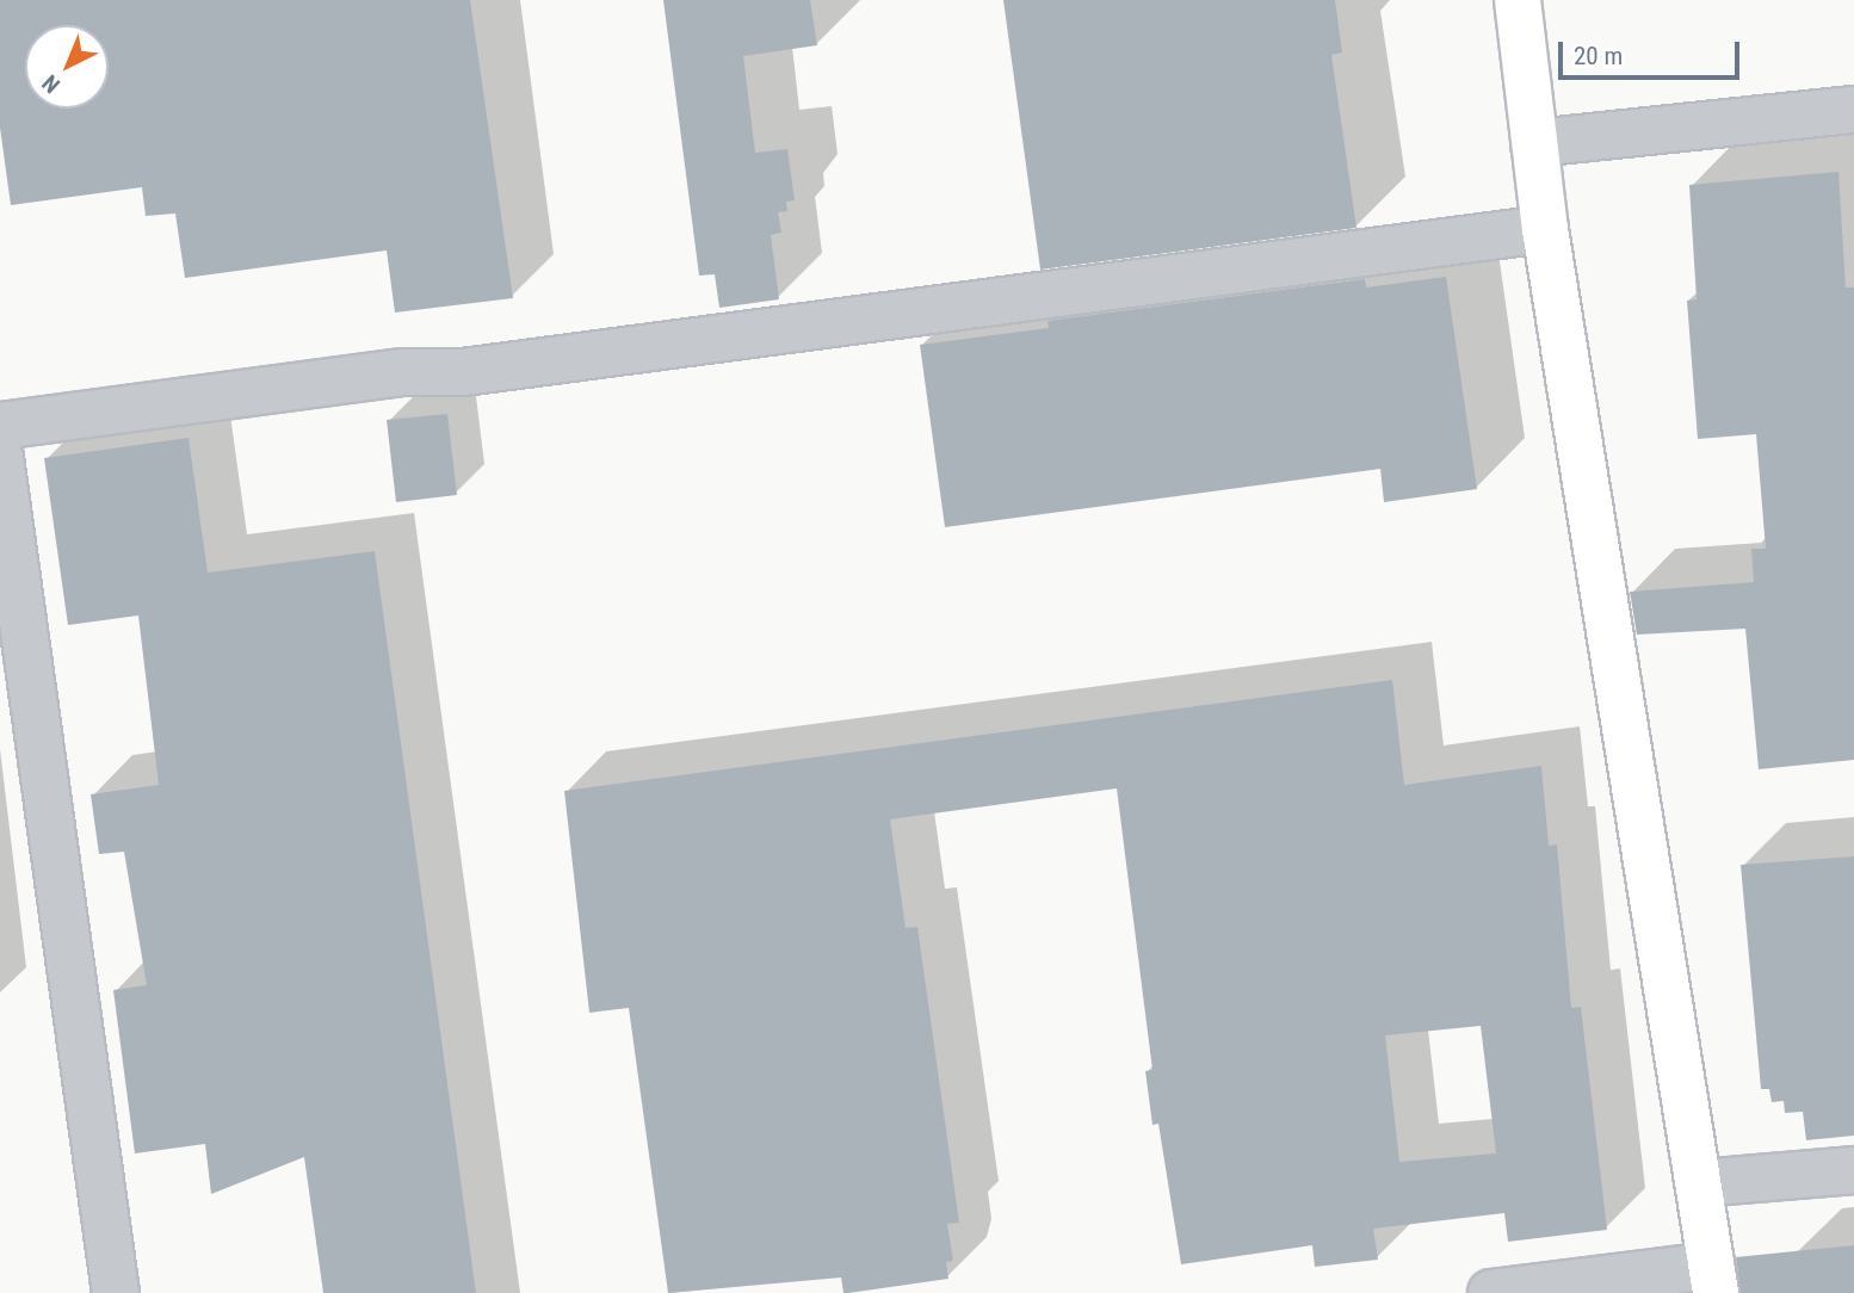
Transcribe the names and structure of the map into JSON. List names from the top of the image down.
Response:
{
  "scale_bar": "20 m",
  "north": "bottom left"
}
